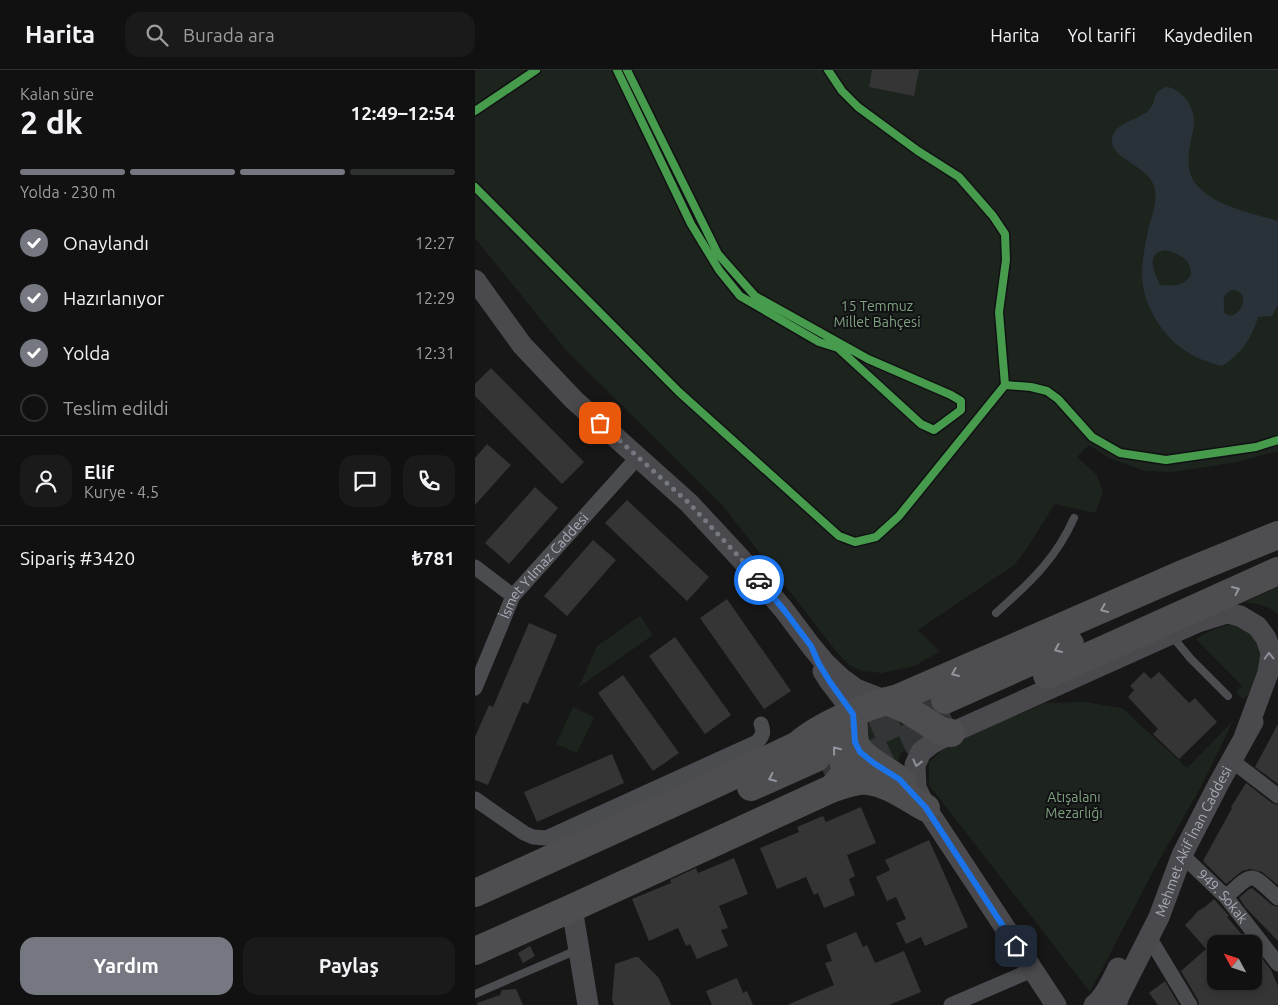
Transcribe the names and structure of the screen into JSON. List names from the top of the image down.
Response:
{
  "streets": {
    "main road": ["Mehmet Akif İnan Caddesi"],
    "street": ["İsmet Yılmaz Caddesi", "949. Sokak"]
  },
  "crossings": [
    ["Mehmet Akif İnan Caddesi", "949. Sokak"]
  ],
  "parks": ["15 Temmuz Millet Bahçesi", "Atışalanı Mezarlığı"],
  "north": "top left",
  "page": {
    "header": "Harita",
    "search": "Burada ara",
    "nav": ["Harita", "Yol tarifi", "Kaydedilen"],
    "heading": ["2 dk", "Kalan süre", "12:49–12:54"],
    "panel": [
      "Elif",
      "Kurye · 4.5",
      "Sipariş #3420",
      "₺781"
    ],
    "bar": "Yolda · 230 m",
    "list": [
      ["Onaylandı", "12:27"],
      ["Hazırlanıyor", "12:29"],
      ["Yolda", "12:31"],
      "Teslim edildi"
    ],
    "buttons": ["Yardım", "Paylaş"]
  }
}
